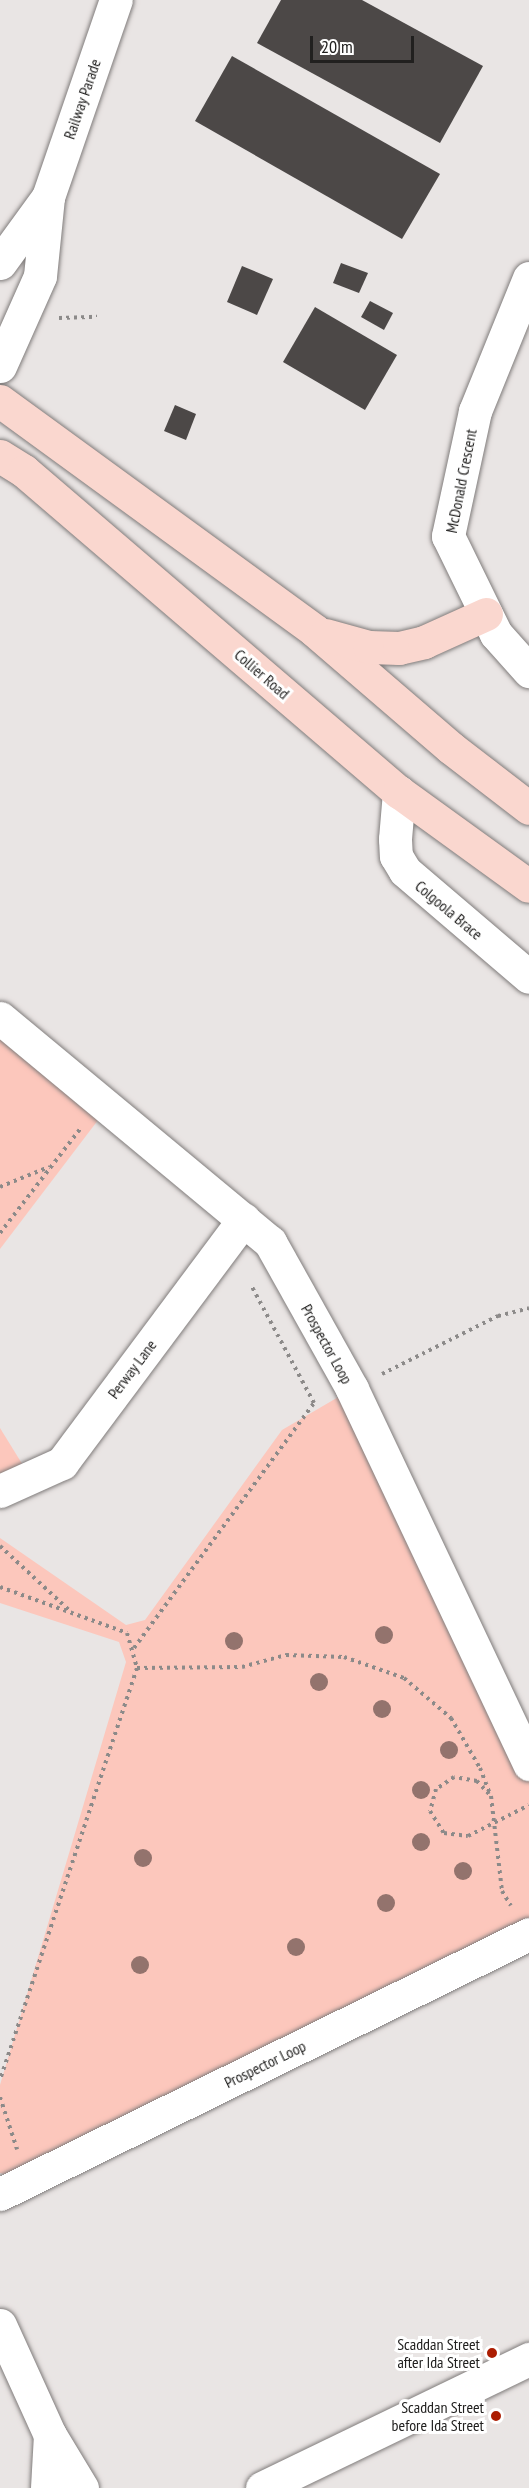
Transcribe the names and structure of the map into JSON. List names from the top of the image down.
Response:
{
  "streets": {
    "main road": ["Collier Road"],
    "street": [
      "Railway Parade",
      "McDonald Crescent",
      "Colgoola Brace",
      "Prospector Loop",
      "Perway Lane"
    ]
  },
  "crossings": [
    ["Collier Road", "Colgoola Brace"],
    ["Prospector Loop", "Perway Lane"]
  ],
  "places": ["Scaddan Street after Ida Street", "Scaddan Street before Ida Street"],
  "scale_bar": "20 m"
}
